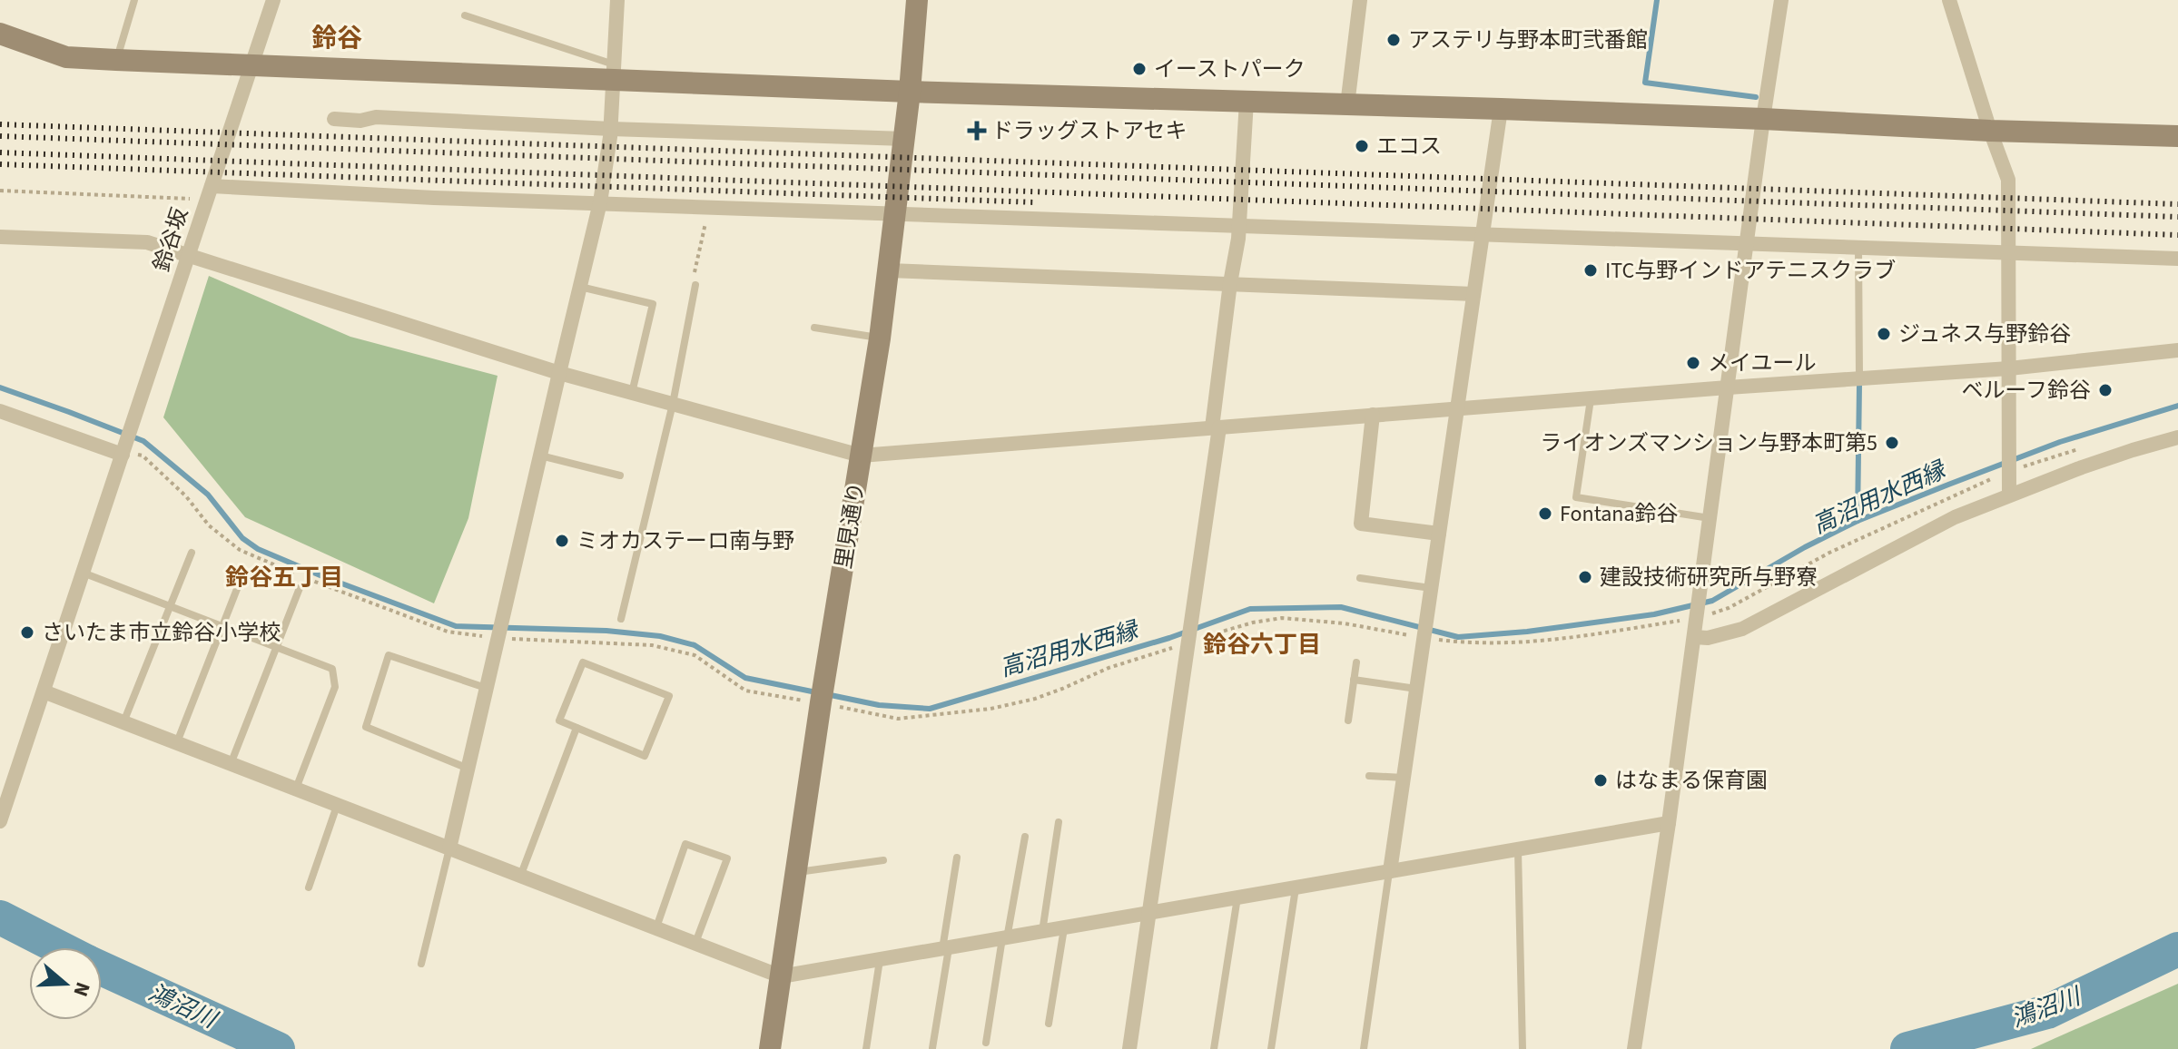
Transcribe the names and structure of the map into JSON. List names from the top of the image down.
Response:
{
  "streets": {
    "street": ["鈴谷坂", "里見通り"]
  },
  "districts": ["鈴谷", "鈴谷五丁目", "鈴谷六丁目"],
  "water": ["高沼用水西縁", "鴻沼川"],
  "places": {
    "other": [
      "アステリ与野本町弐番館",
      "イーストパーク",
      "エコス",
      "ITC与野インドアテニスクラブ",
      "ジュネス与野鈴谷",
      "メイユール",
      "ベルーフ鈴谷",
      "ライオンズマンション与野本町第5",
      "Fontana鈴谷",
      "ミオカステーロ南与野",
      "建設技術研究所与野寮",
      "さいたま市立鈴谷小学校",
      "はなまる保育園"
    ],
    "health": ["ドラッグストアセキ"]
  },
  "north": "right"
}
